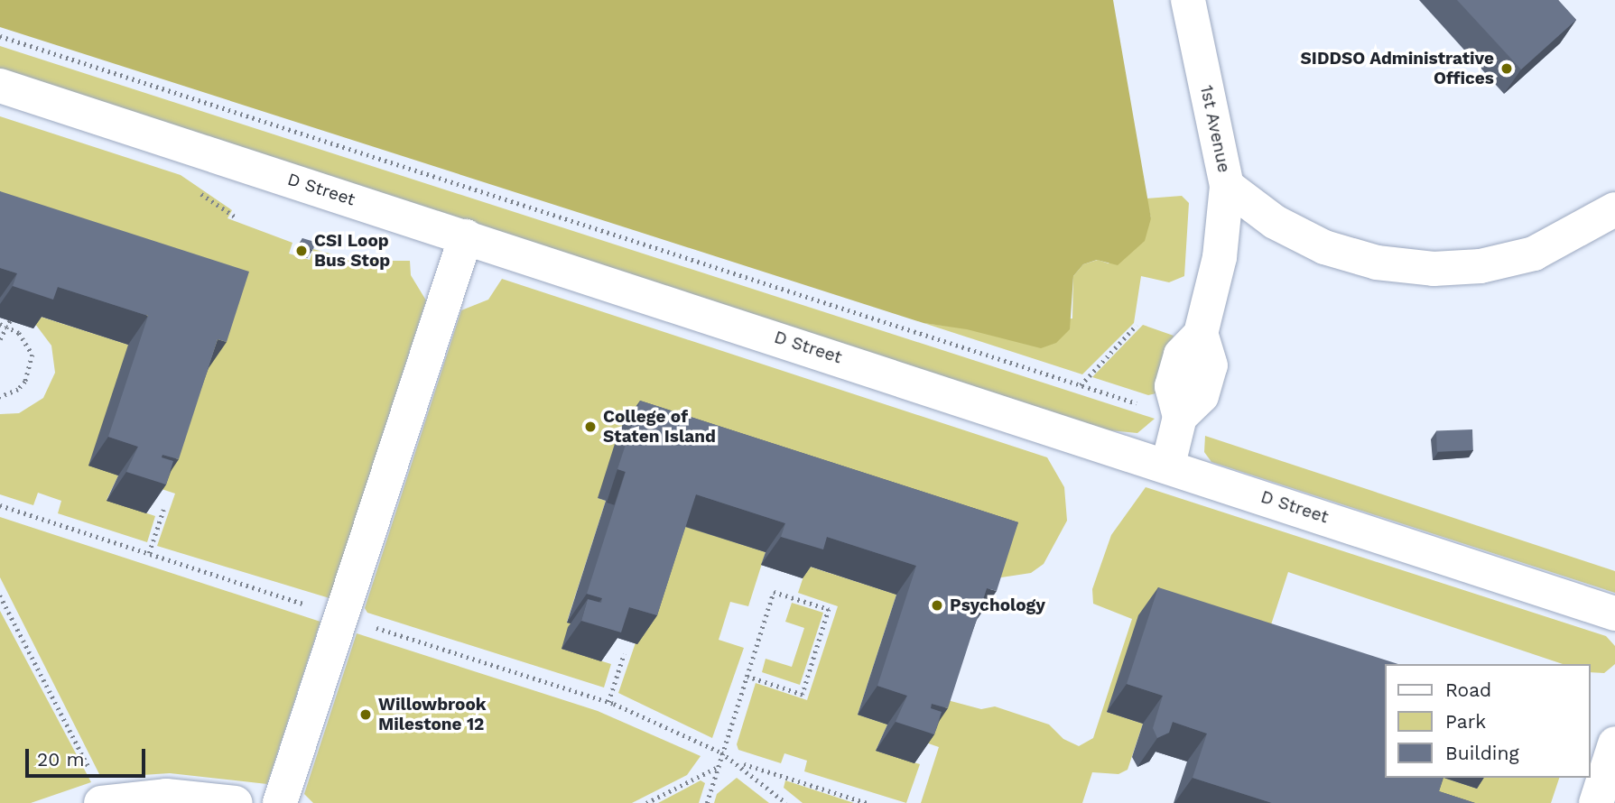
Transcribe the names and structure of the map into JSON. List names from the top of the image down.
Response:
{
  "streets": {
    "street": ["1st Avenue", "D Street"]
  },
  "places": [
    "SIDDSO Administrative Offices",
    "CSI Loop Bus Stop",
    "College of Staten Island",
    "Psychology",
    "Willowbrook Milestone 12"
  ],
  "legend": ["Road", "Park", "Building"],
  "scale_bar": "20 m"
}
